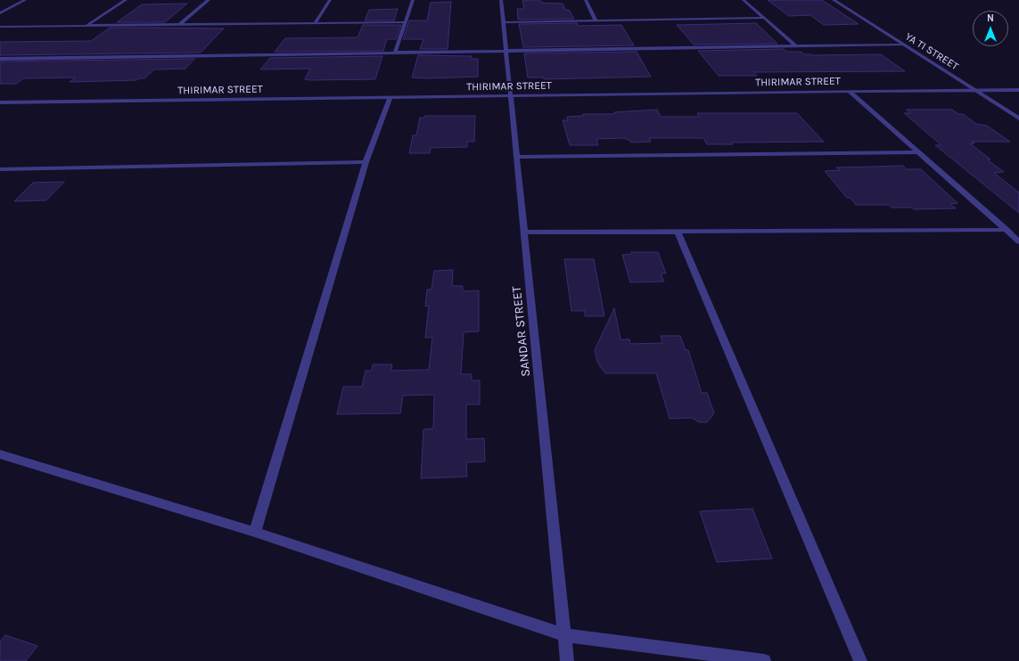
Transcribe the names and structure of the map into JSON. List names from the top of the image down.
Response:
{
  "streets": {
    "street": ["YA TI STREET", "THIRIMAR STREET", "SANDAR STREET"]
  },
  "crossings": [
    ["YA TI STREET", "THIRIMAR STREET"],
    ["THIRIMAR STREET", "SANDAR STREET"]
  ],
  "north": "top"
}
